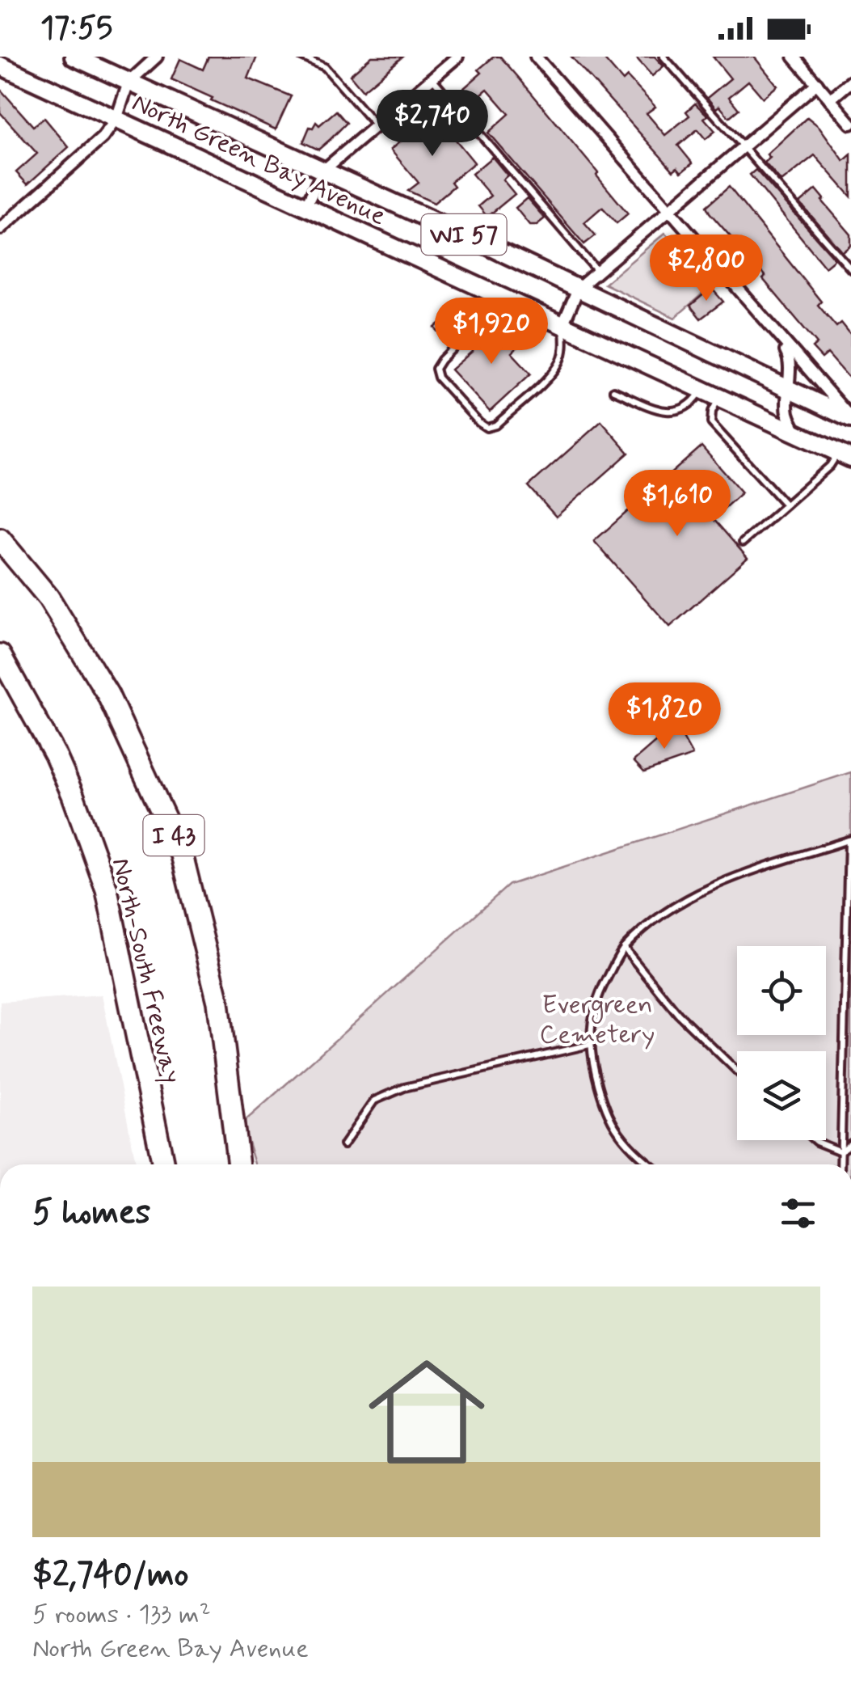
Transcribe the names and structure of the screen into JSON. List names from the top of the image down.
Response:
{
  "streets": {
    "highway": ["I 43", "North-South Freeway"],
    "main road": ["North Green Bay Avenue", "WI 57"]
  },
  "parks": ["Evergreen Cemetery"],
  "page": {
    "status": "17:55",
    "price": [
      "$2,740",
      "$2,800",
      "$1,920",
      "$1,610",
      "$1,820"
    ],
    "heading": "5 homes",
    "list": [
      {
        "name": "$2,740/mo",
        "note": "5 rooms · 133 m² · North Green Bay Avenue"
      }
    ]
  }
}
